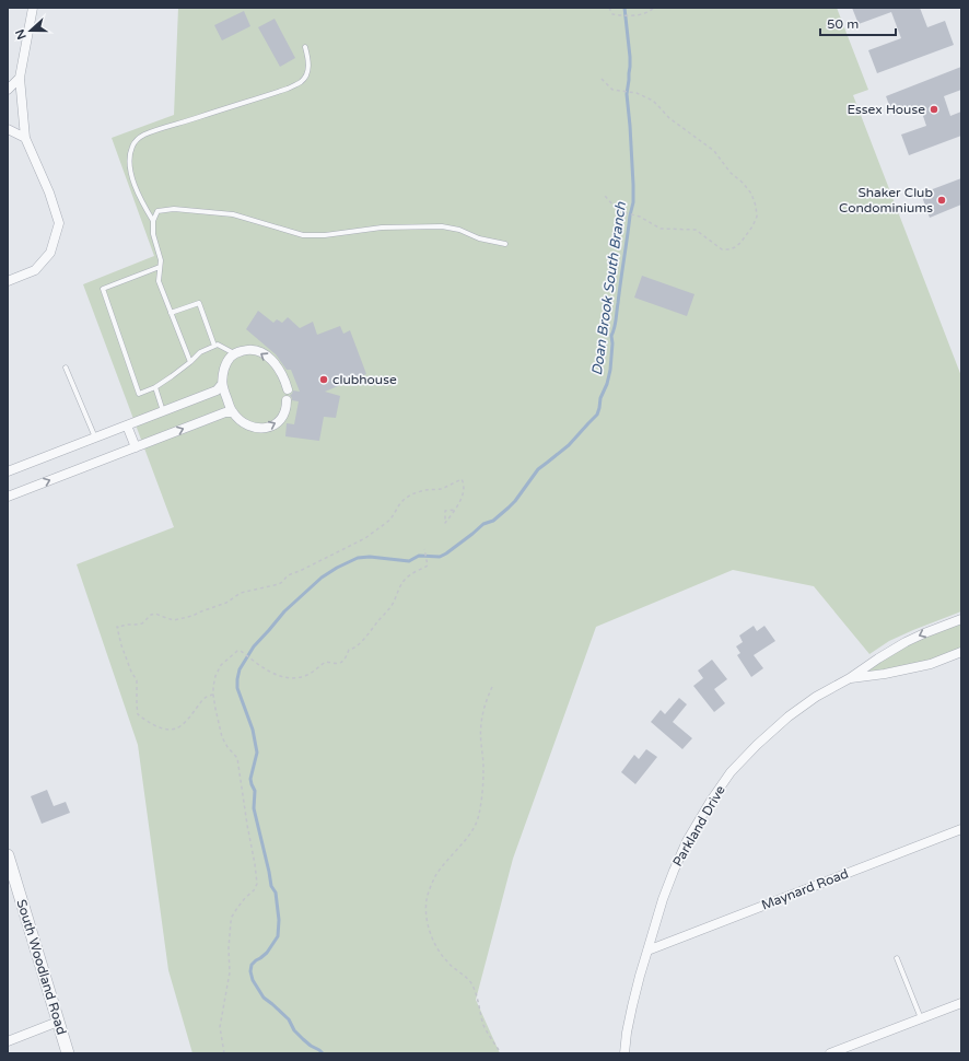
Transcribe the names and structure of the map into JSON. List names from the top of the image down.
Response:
{
  "streets": {
    "street": ["Parkland Drive", "Maynard Road", "South Woodland Road"]
  },
  "crossings": [
    ["Parkland Drive", "Maynard Road"]
  ],
  "water": ["Doan Brook South Branch"],
  "places": ["Essex House", "Shaker Club Condominiums", "clubhouse"],
  "scale_bar": "50 m",
  "north": "left"
}
